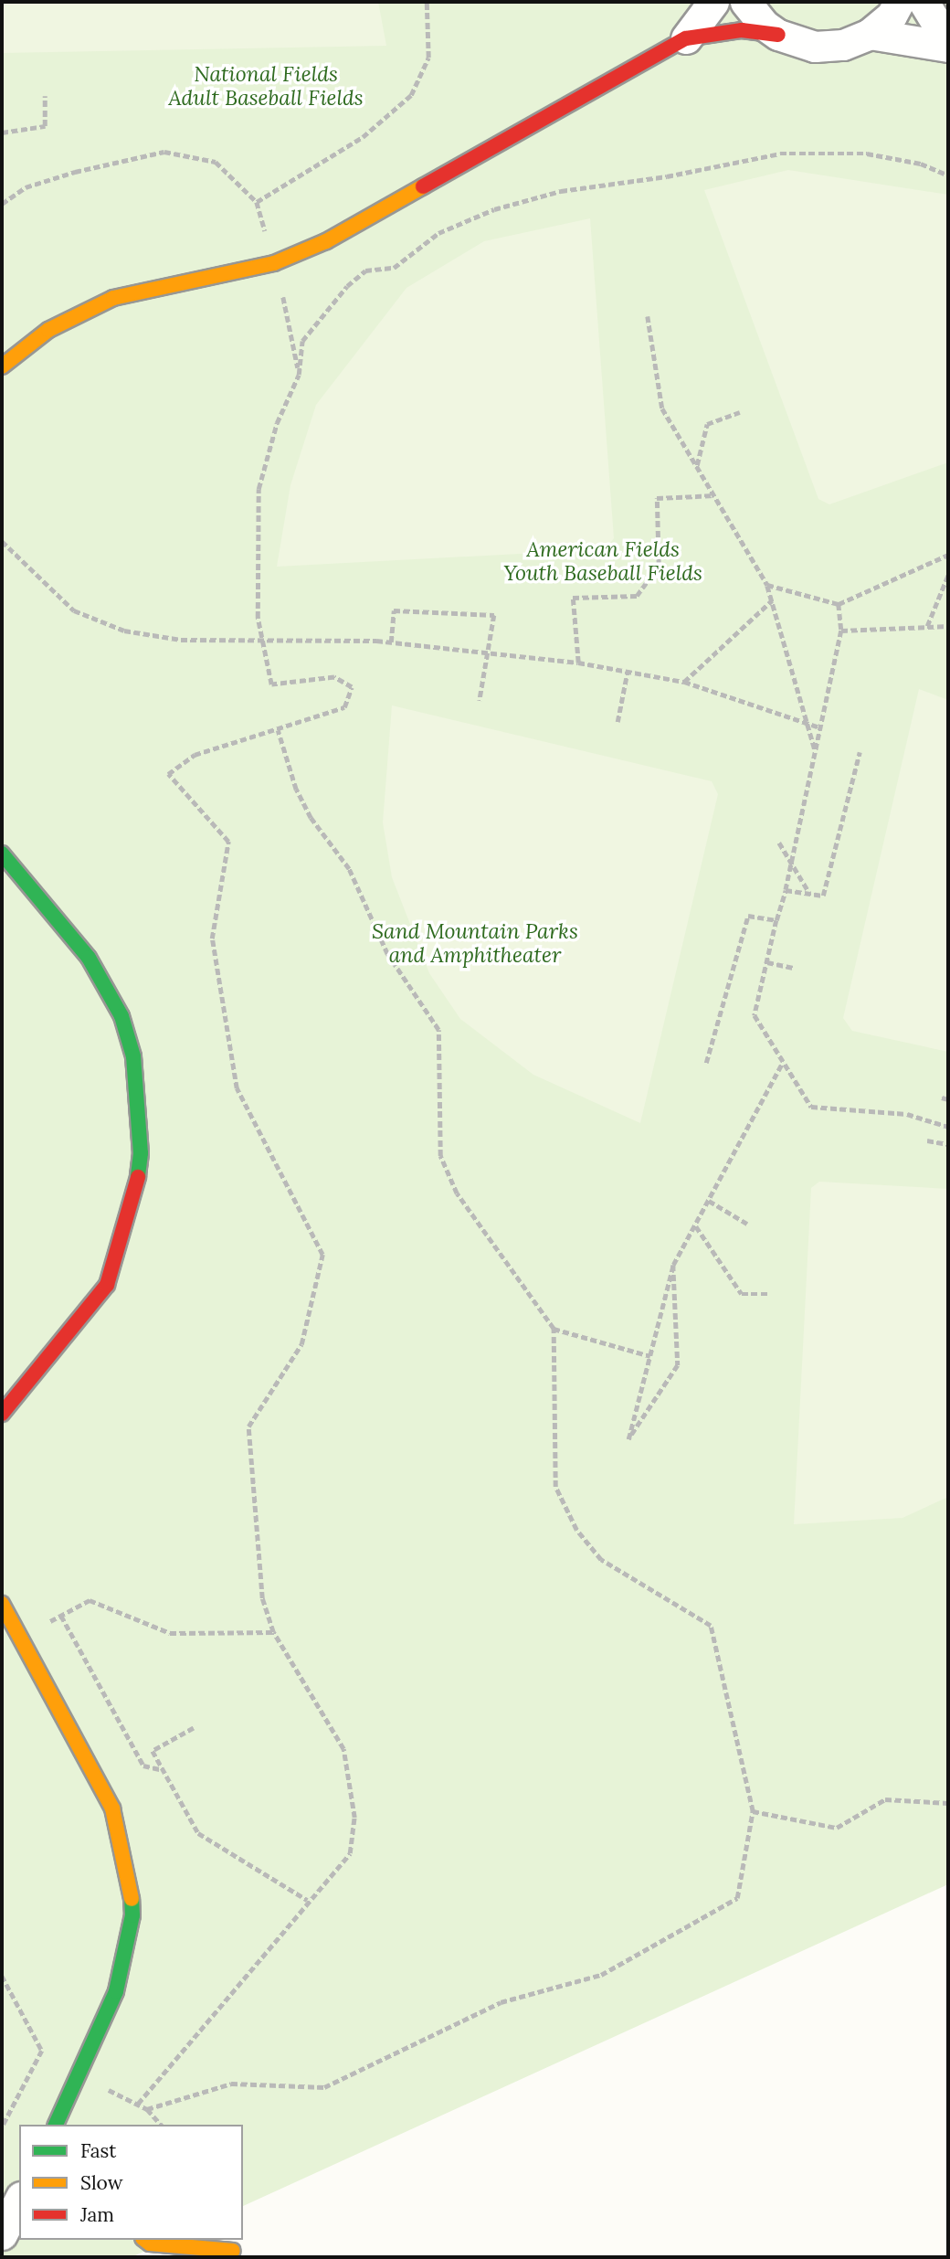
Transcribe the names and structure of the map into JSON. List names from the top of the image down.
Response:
{
  "parks": ["National Fields Adult Baseball Fields", "American Fields Youth Baseball Fields", "Sand Mountain Parks and Amphitheater"],
  "legend": ["Fast", "Slow", "Jam"]
}
